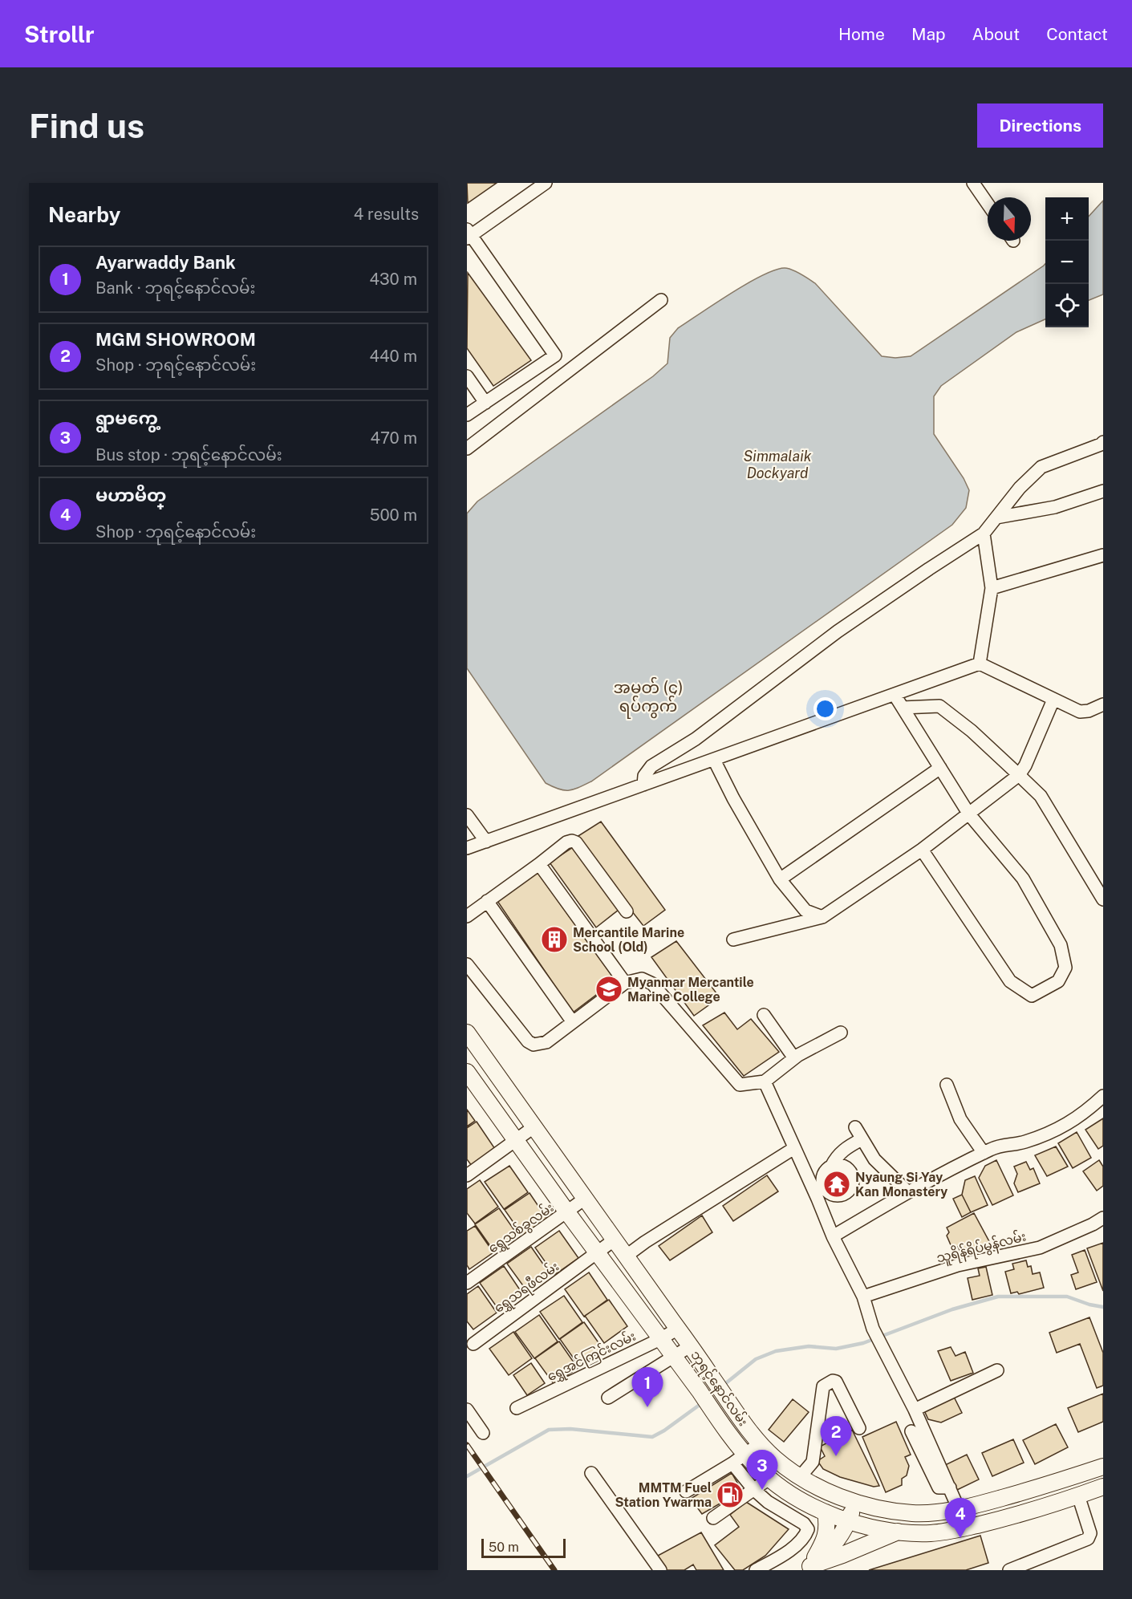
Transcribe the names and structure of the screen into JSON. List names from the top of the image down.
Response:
{
  "streets": {
    "main road": ["ဘုရင့်နောင်လမ်း"],
    "street": [
      "ရွှေသစ်ခွလမ်း",
      "သူရိန်ရိပ်မွန်လမ်း",
      "ရွှေသရဖီလမ်း",
      "ရွှေအင်ကြင်းလမ်း"
    ]
  },
  "crossings": [
    ["ရွှေသစ်ခွလမ်း", "ဘုရင့်နောင်လမ်း"],
    ["ရွှေသရဖီလမ်း", "ဘုရင့်နောင်လမ်း"],
    ["ရွှေအင်ကြင်းလမ်း", "ဘုရင့်နောင်လမ်း"]
  ],
  "districts": ["အမှတ် (၄) ရပ်ကွက်"],
  "water": ["Simmalaik Dockyard"],
  "places": {
    "building": ["Mercantile Marine School (Old)"],
    "school or university": ["Myanmar Mercantile Marine College"],
    "temple": ["Nyaung Si Yay Kan Monastery"],
    "fuel station": ["MMTM Fuel Station Ywarma"]
  },
  "scale_bar": "50 m",
  "north": "bottom",
  "page": {
    "header": "Strollr",
    "nav": [
      "Home",
      "Map",
      "About",
      "Contact"
    ],
    "buttons": "Directions",
    "title": "Find us",
    "heading": ["Nearby", "4 results"],
    "map_buttons": ["+", "−"],
    "list": [
      {
        "mark": "1",
        "name": "Ayarwaddy Bank",
        "note": "Bank · ဘုရင့်နောင်လမ်း",
        "value": "430 m"
      },
      {
        "mark": "2",
        "name": "MGM SHOWROOM",
        "note": "Shop · ဘုရင့်နောင်လမ်း",
        "value": "440 m"
      },
      {
        "mark": "3",
        "name": "ရွာမကွေ့",
        "note": "Bus stop · ဘုရင့်နောင်လမ်း",
        "value": "470 m"
      },
      {
        "mark": "4",
        "name": "မဟာမိတ္",
        "note": "Shop · ဘုရင့်နောင်လမ်း",
        "value": "500 m"
      }
    ],
    "pins": [
      "1",
      "2",
      "3",
      "4"
    ],
    "scale": "50 m"
  }
}
